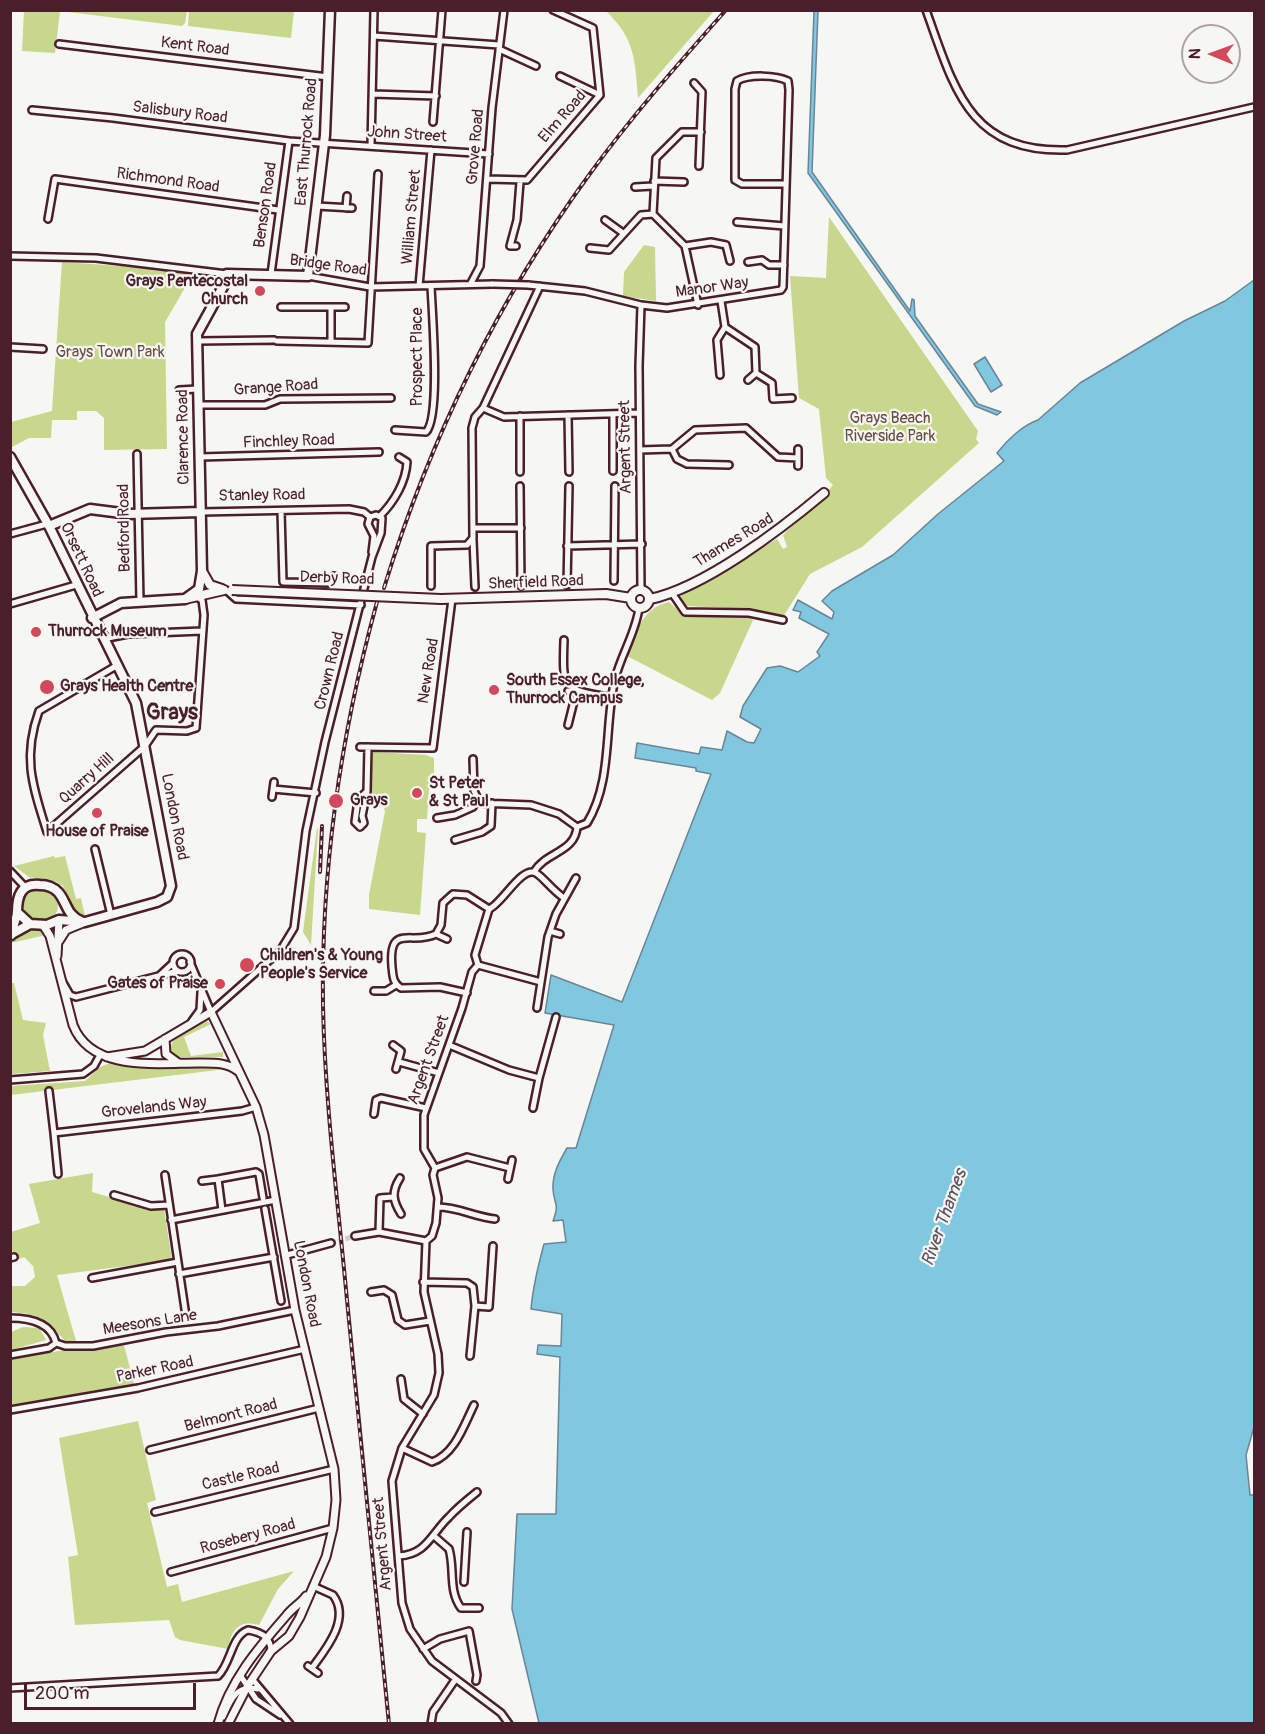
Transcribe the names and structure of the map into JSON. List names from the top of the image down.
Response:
{
  "streets": {
    "main road": [
      "East Thurrock Road",
      "Bridge Road",
      "Clarence Road",
      "Stanley Road",
      "Thames Road",
      "Orsett Road",
      "Derby Road",
      "Sherfield Road",
      "London Road"
    ],
    "street": [
      "Kent Road",
      "Salisbury Road",
      "Elm Road",
      "John Street",
      "Grove Road",
      "Richmond Road",
      "Benson Road",
      "William Street",
      "Manor Way",
      "Prospect Place",
      "Grange Road",
      "Finchley Road",
      "Argent Street",
      "Bedford Road",
      "Crown Road",
      "New Road",
      "Quarry Hill",
      "Grovelands Way",
      "Meesons Lane",
      "Parker Road",
      "Belmont Road",
      "Castle Road",
      "Rosebery Road"
    ]
  },
  "crossings": [
    ["Kent Road", "East Thurrock Road"],
    ["Salisbury Road", "John Street"],
    ["Salisbury Road", "East Thurrock Road"],
    ["Salisbury Road", "Benson Road"],
    ["John Street", "East Thurrock Road"],
    ["John Street", "Grove Road"],
    ["John Street", "William Street"],
    ["East Thurrock Road", "Bridge Road"],
    ["Grove Road", "Bridge Road"],
    ["Richmond Road", "Benson Road"],
    ["Benson Road", "Bridge Road"],
    ["William Street", "Bridge Road"],
    ["Bridge Road", "Manor Way"],
    ["Bridge Road", "Prospect Place"],
    ["Bridge Road", "Clarence Road"],
    ["Bridge Road", "Argent Street"],
    ["Manor Way", "Argent Street"],
    ["Grange Road", "Clarence Road"],
    ["Clarence Road", "Finchley Road"],
    ["Clarence Road", "Stanley Road"],
    ["Clarence Road", "Derby Road"],
    ["Argent Street", "Thames Road"],
    ["Argent Street", "Sherfield Road"],
    ["Stanley Road", "Bedford Road"],
    ["Stanley Road", "Orsett Road"],
    ["Stanley Road", "Crown Road"],
    ["Bedford Road", "Derby Road"],
    ["Thames Road", "Sherfield Road"],
    ["Orsett Road", "Derby Road"],
    ["Orsett Road", "Quarry Hill"],
    ["Orsett Road", "London Road"],
    ["Derby Road", "Sherfield Road"],
    ["Sherfield Road", "New Road"],
    ["Crown Road", "London Road"],
    ["Quarry Hill", "London Road"],
    ["London Road", "Grovelands Way"],
    ["London Road", "Meesons Lane"],
    ["London Road", "Parker Road"],
    ["London Road", "Belmont Road"],
    ["London Road", "Castle Road"],
    ["London Road", "Rosebery Road"]
  ],
  "districts": ["Grays"],
  "water": ["River Thames"],
  "parks": ["Grays Town Park", "Grays Beach Riverside Park"],
  "places": [
    "Grays Pentecostal Church",
    "Thurrock Museum",
    "Grays Health Centre",
    "South Essex College, Thurrock Campus",
    "St Peter & St Paul",
    "Grays",
    "House of Praise",
    "Children's & Young People's Service",
    "Gates of Praise"
  ],
  "scale_bar": "200 m",
  "north": "left"
}
